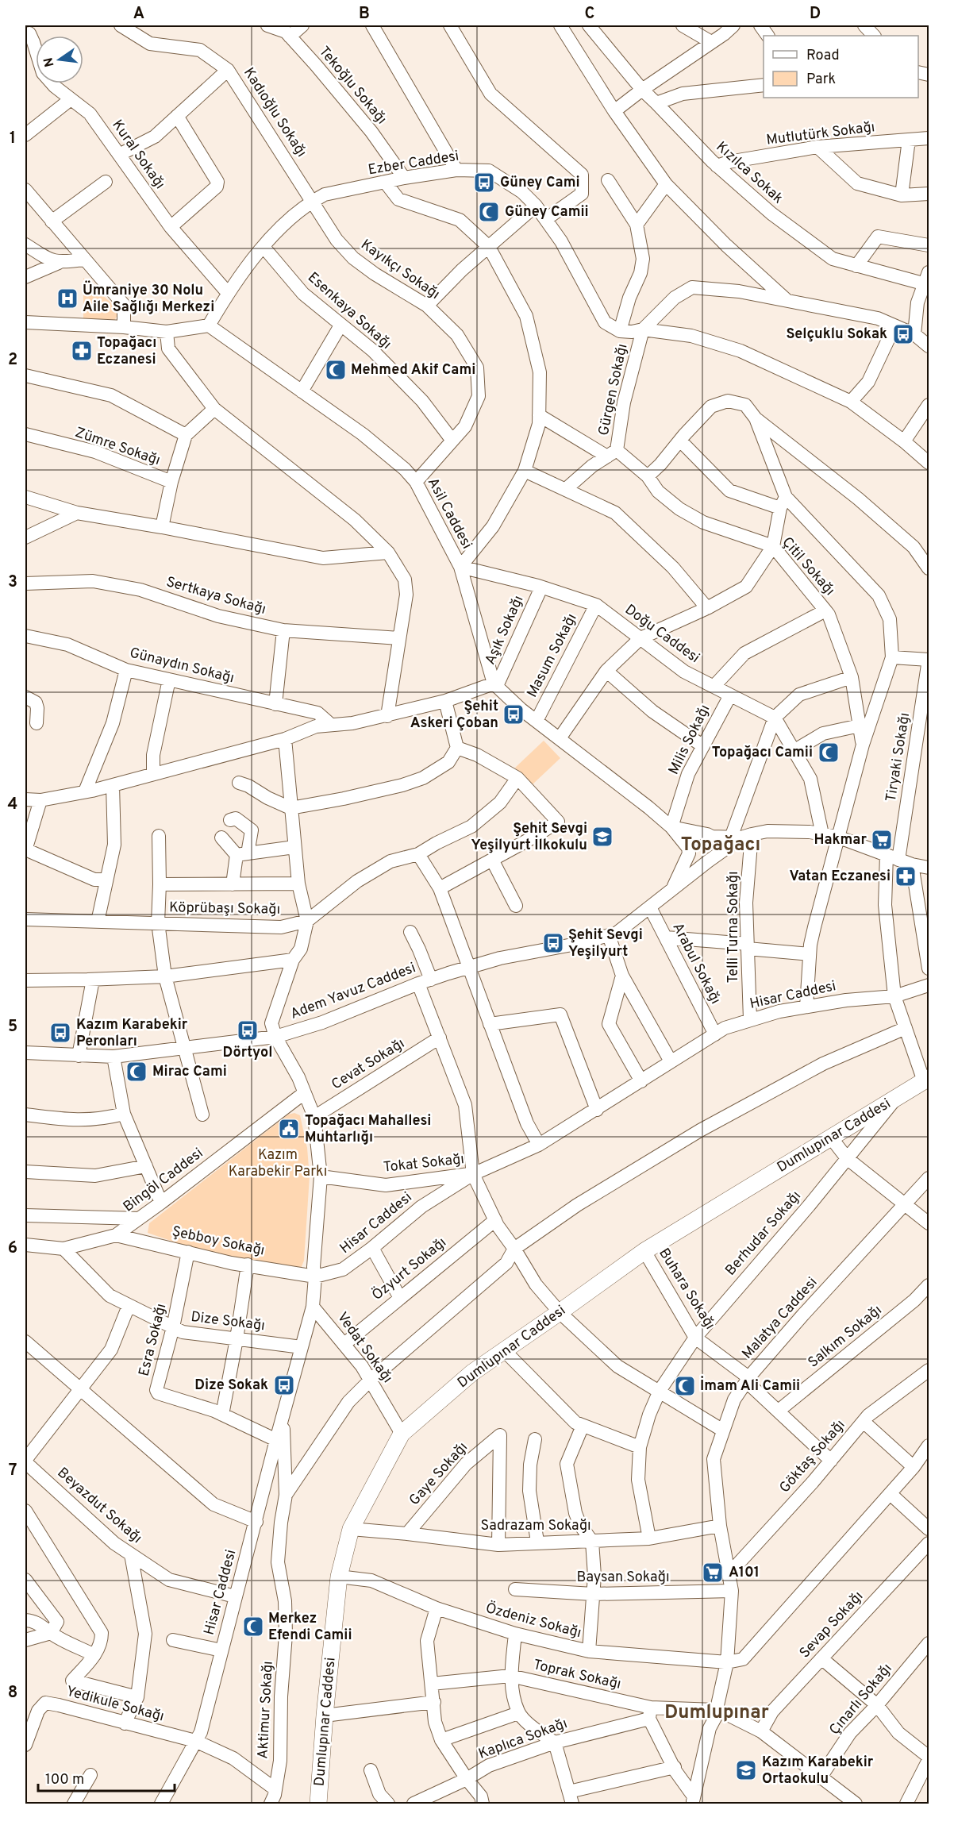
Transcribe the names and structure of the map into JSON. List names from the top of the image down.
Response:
{
  "streets": {
    "main road": ["Dumlupınar Caddesi"],
    "street": [
      "Tekoğlu Sokağı",
      "Kadıoğlu Sokağı",
      "Mutlutürk Sokağı",
      "Kural Sokağı",
      "Ezber Caddesi",
      "Kızılca Sokak",
      "Kayıkçı Sokağı",
      "Esenkaya Sokağı",
      "Gürgen Sokağı",
      "Zümre Sokağı",
      "Asil Caddesi",
      "Çitil Sokağı",
      "Sertkaya Sokağı",
      "Aşık Sokağı",
      "Doğu Caddesi",
      "Masum Sokağı",
      "Günaydın Sokağı",
      "Milis Sokağı",
      "Tiryaki Sokağı",
      "Köprübaşı Sokağı",
      "Telli Turna Sokağı",
      "Arabul Sokağı",
      "Adem Yavuz Caddesi",
      "Hisar Caddesi",
      "Cevat Sokağı",
      "Tokat Sokağı",
      "Bingöl Caddesi",
      "Berhudar Sokağı",
      "Şebboy Sokağı",
      "Özyurt Sokağı",
      "Buhara Sokağı",
      "Malatya Caddesi",
      "Dize Sokağı",
      "Salkım Sokağı",
      "Esra Sokağı",
      "Vedat Sokağı",
      "Göktaş Sokağı",
      "Gaye Sokağı",
      "Beyazdut Sokağı",
      "Sadrazam Sokağı",
      "Baysan Sokağı",
      "Özdeniz Sokağı",
      "Sevap Sokağı",
      "Toprak Sokağı",
      "Çınarlı Sokağı",
      "Yedikule Sokağı",
      "Aktimur Sokağı",
      "Kaplıca Sokağı"
    ]
  },
  "crossings": [
    ["Tekoğlu Sokağı", "Ezber Caddesi"],
    ["Kadıoğlu Sokağı", "Ezber Caddesi"],
    ["Kadıoğlu Sokağı", "Kayıkçı Sokağı"],
    ["Mutlutürk Sokağı", "Kızılca Sokak"],
    ["Kural Sokağı", "Ezber Caddesi"],
    ["Ezber Caddesi", "Kayıkçı Sokağı"],
    ["Ezber Caddesi", "Esenkaya Sokağı"],
    ["Ezber Caddesi", "Asil Caddesi"],
    ["Kayıkçı Sokağı", "Esenkaya Sokağı"],
    ["Kayıkçı Sokağı", "Asil Caddesi"],
    ["Gürgen Sokağı", "Çitil Sokağı"],
    ["Asil Caddesi", "Aşık Sokağı"],
    ["Asil Caddesi", "Doğu Caddesi"],
    ["Asil Caddesi", "Masum Sokağı"],
    ["Asil Caddesi", "Milis Sokağı"],
    ["Asil Caddesi", "Adem Yavuz Caddesi"],
    ["Aşık Sokağı", "Doğu Caddesi"],
    ["Doğu Caddesi", "Masum Sokağı"],
    ["Doğu Caddesi", "Milis Sokağı"],
    ["Doğu Caddesi", "Telli Turna Sokağı"],
    ["Tiryaki Sokağı", "Adem Yavuz Caddesi"],
    ["Tiryaki Sokağı", "Hisar Caddesi"],
    ["Tiryaki Sokağı", "Dumlupınar Caddesi"],
    ["Telli Turna Sokağı", "Adem Yavuz Caddesi"],
    ["Telli Turna Sokağı", "Hisar Caddesi"],
    ["Arabul Sokağı", "Adem Yavuz Caddesi"],
    ["Arabul Sokağı", "Hisar Caddesi"],
    ["Hisar Caddesi", "Tokat Sokağı"],
    ["Hisar Caddesi", "Şebboy Sokağı"],
    ["Hisar Caddesi", "Dize Sokağı"],
    ["Hisar Caddesi", "Esra Sokağı"],
    ["Hisar Caddesi", "Vedat Sokağı"],
    ["Hisar Caddesi", "Beyazdut Sokağı"],
    ["Hisar Caddesi", "Yedikule Sokağı"],
    ["Hisar Caddesi", "Aktimur Sokağı"],
    ["Dumlupınar Caddesi", "Berhudar Sokağı"],
    ["Dumlupınar Caddesi", "Buhara Sokağı"],
    ["Dumlupınar Caddesi", "Vedat Sokağı"],
    ["Dumlupınar Caddesi", "Sadrazam Sokağı"],
    ["Dumlupınar Caddesi", "Özdeniz Sokağı"],
    ["Bingöl Caddesi", "Şebboy Sokağı"],
    ["Bingöl Caddesi", "Dize Sokağı"],
    ["Berhudar Sokağı", "Buhara Sokağı"],
    ["Berhudar Sokağı", "Sadrazam Sokağı"],
    ["Şebboy Sokağı", "Esra Sokağı"],
    ["Özyurt Sokağı", "Vedat Sokağı"],
    ["Buhara Sokağı", "Malatya Caddesi"],
    ["Buhara Sokağı", "Salkım Sokağı"],
    ["Buhara Sokağı", "Göktaş Sokağı"],
    ["Malatya Caddesi", "Göktaş Sokağı"],
    ["Malatya Caddesi", "Sadrazam Sokağı"],
    ["Malatya Caddesi", "Baysan Sokağı"],
    ["Malatya Caddesi", "Özdeniz Sokağı"],
    ["Malatya Caddesi", "Toprak Sokağı"],
    ["Dize Sokağı", "Esra Sokağı"],
    ["Gaye Sokağı", "Sadrazam Sokağı"],
    ["Sevap Sokağı", "Toprak Sokağı"],
    ["Toprak Sokağı", "Kaplıca Sokağı"],
    ["Yedikule Sokağı", "Aktimur Sokağı"]
  ],
  "districts": ["Topağacı", "Dumlupınar"],
  "parks": ["Kazım Karabekir Parkı"],
  "places": {
    "bus stop": [
      "Güney Cami",
      "Selçuklu Sokak",
      "Şehit Askeri Çoban",
      "Şehit Sevgi Yeşilyurt",
      "Dörtyol",
      "Kazım Karabekir Peronları",
      "Dize Sokak"
    ],
    "mosque": [
      "Güney Camii",
      "Mehmed Akif Cami",
      "Topağacı Camii",
      "Mirac Cami",
      "İmam Ali Camii",
      "Merkez Efendi Camii"
    ],
    "hospital": ["Ümraniye 30 Nolu Aile Sağlığı Merkezi"],
    "pharmacy": ["Topağacı Eczanesi", "Vatan Eczanesi"],
    "school or university": ["Şehit Sevgi Yeşilyurt İlkokulu", "Kazım Karabekir Ortaokulu"],
    "supermarket": ["Hakmar", "A101"],
    "public building": ["Topağacı Mahallesi Muhtarlığı"]
  },
  "legend": ["Road", "Park"],
  "scale_bar": "100 m",
  "north": "left",
  "grid": {
    "columns": [
      "A",
      "B",
      "C",
      "D"
    ],
    "rows": [
      "1",
      "2",
      "3",
      "4",
      "5",
      "6",
      "7",
      "8"
    ]
  }
}
